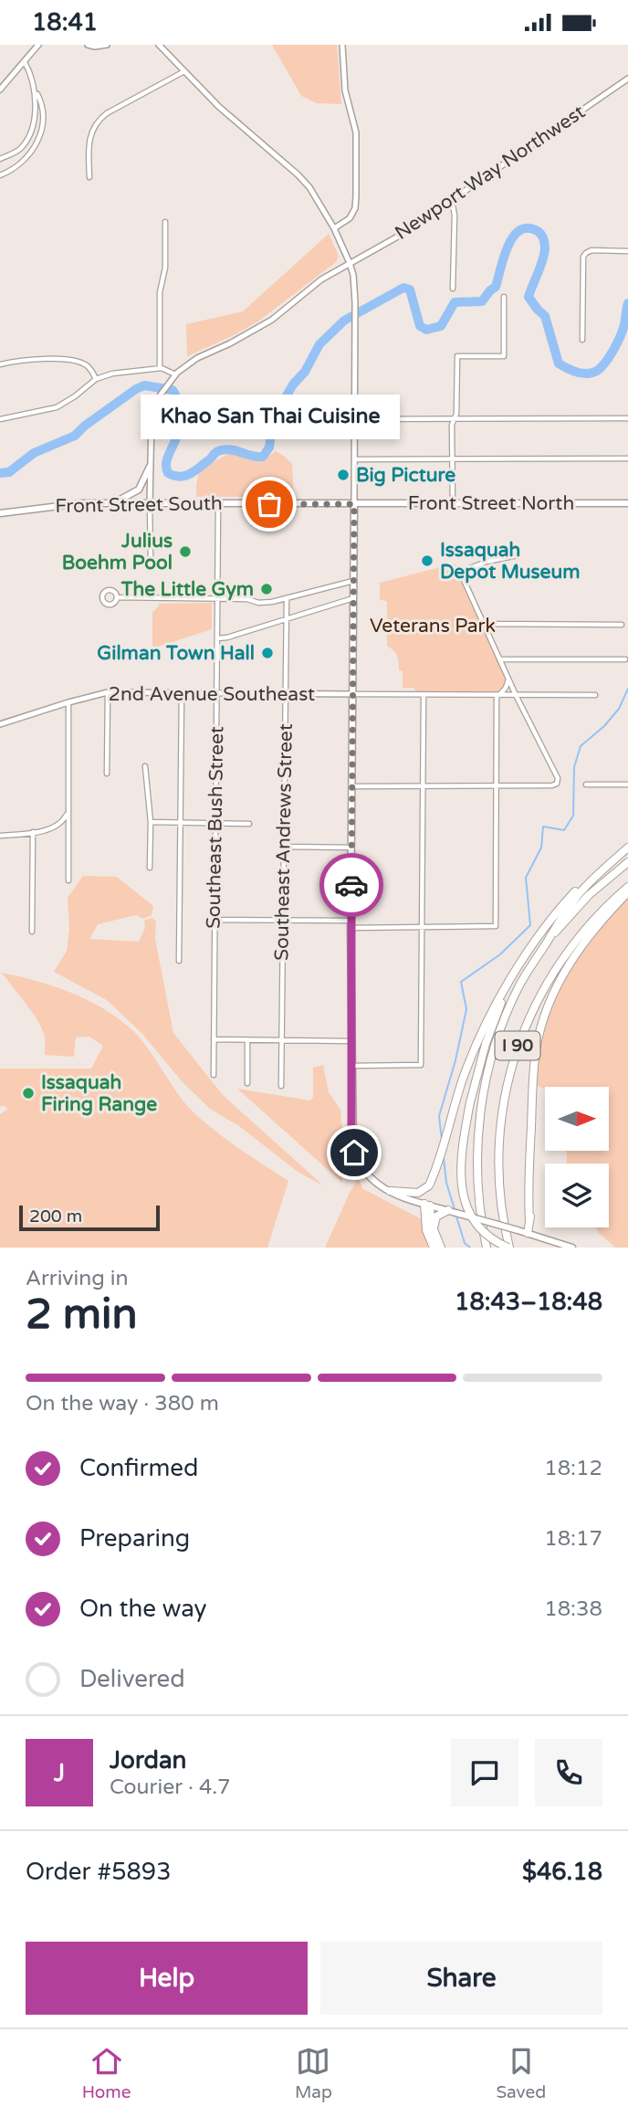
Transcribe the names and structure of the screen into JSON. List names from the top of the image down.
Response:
{
  "streets": {
    "highway": ["I 90"],
    "main road": ["Front Street North", "Front Street South"],
    "street": [
      "Newport Way Northwest",
      "2nd Avenue Southeast",
      "Southeast Bush Street",
      "Southeast Andrews Street"
    ]
  },
  "crossings": [
    ["Front Street North", "Front Street South"],
    ["Front Street South", "Southeast Bush Street"],
    ["2nd Avenue Southeast", "Southeast Bush Street"],
    ["2nd Avenue Southeast", "Southeast Andrews Street"]
  ],
  "parks": ["Veterans Park"],
  "places": [
    "Big Picture",
    "Khao San Thai Cuisine",
    "Julius Boehm Pool",
    "Issaquah Depot Museum",
    "The Little Gym",
    "Gilman Town Hall",
    "Issaquah Firing Range"
  ],
  "scale_bar": "200 m",
  "north": "right",
  "page": {
    "status": "18:41",
    "bubble": "Khao San Thai Cuisine",
    "scale": "200 m",
    "heading": ["2 min", "Arriving in", "18:43–18:48"],
    "panel": [
      "Jordan",
      "Courier · 4.7",
      "Order #5893",
      "$46.18"
    ],
    "bar": "On the way · 380 m",
    "list": [
      ["Confirmed", "18:12"],
      ["Preparing", "18:17"],
      ["On the way", "18:38"],
      "Delivered"
    ],
    "round": "J",
    "buttons": ["Help", "Share"],
    "tabs": ["Home", "Map", "Saved"]
  }
}
